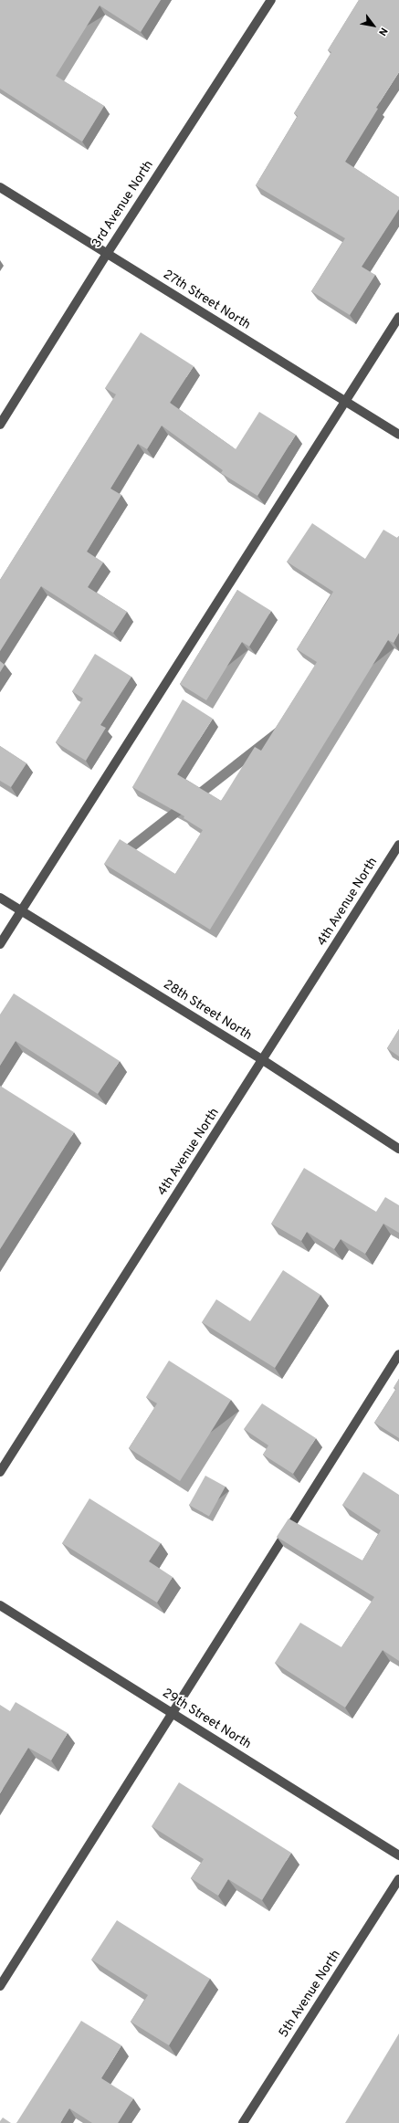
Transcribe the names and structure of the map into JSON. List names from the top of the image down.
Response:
{
  "streets": {
    "street": [
      "3rd Avenue North",
      "27th Street North",
      "4th Avenue North",
      "28th Street North",
      "29th Street North",
      "5th Avenue North"
    ]
  },
  "crossings": [
    ["3rd Avenue North", "27th Street North"],
    ["4th Avenue North", "28th Street North"]
  ],
  "north": "bottom right"
}
